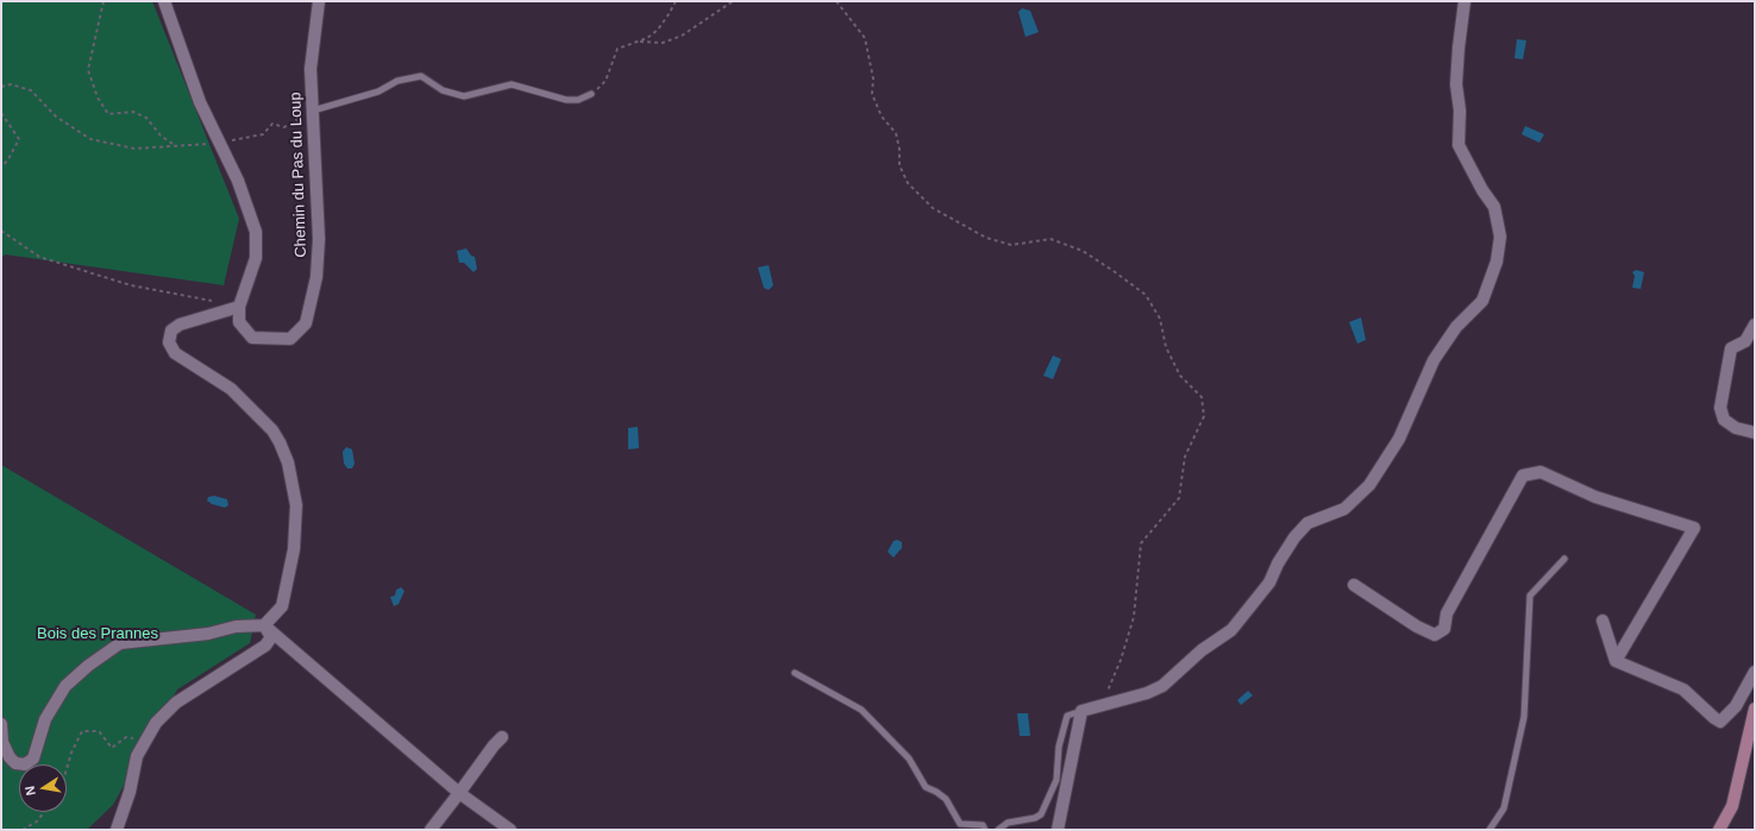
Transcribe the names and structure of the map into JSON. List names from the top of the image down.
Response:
{
  "streets": {
    "street": ["Chemin du Pas du Loup"]
  },
  "parks": ["Bois des Prannes"],
  "north": "left"
}
